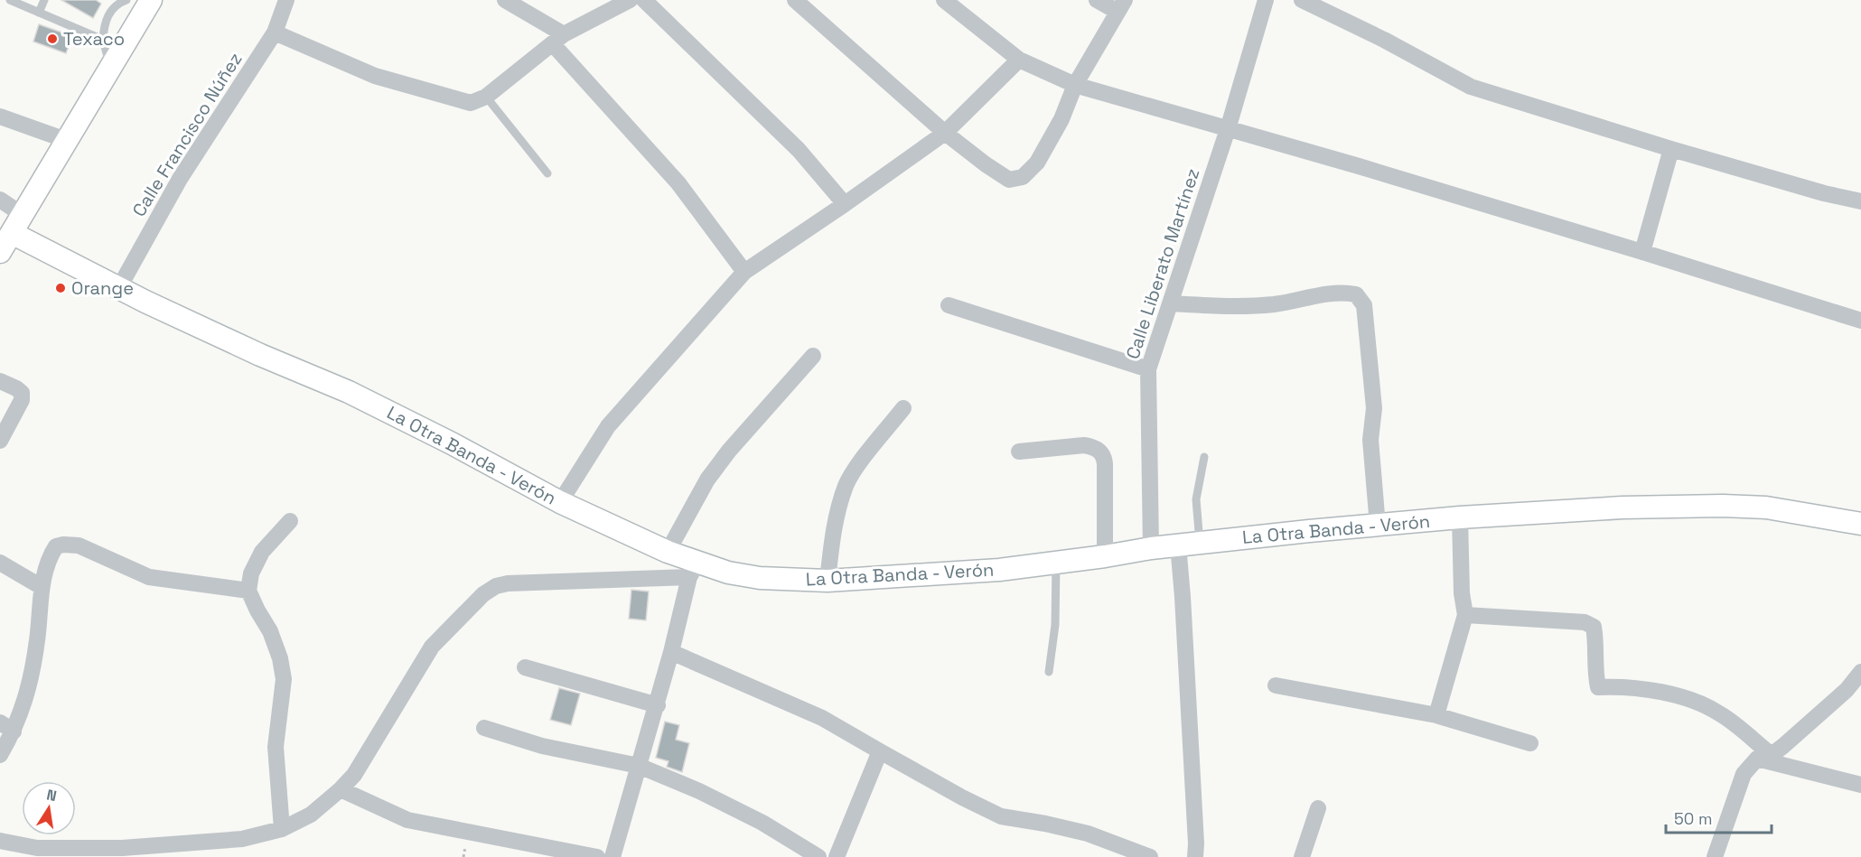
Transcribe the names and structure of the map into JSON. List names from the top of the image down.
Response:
{
  "streets": {
    "main road": ["La Otra Banda - Verón"],
    "street": ["Calle Francisco Núñez", "Calle Liberato Martínez"]
  },
  "crossings": [
    ["Calle Francisco Núñez", "La Otra Banda - Verón"],
    ["Calle Liberato Martínez", "La Otra Banda - Verón"]
  ],
  "places": ["Texaco", "Orange"],
  "scale_bar": "50 m",
  "north": "top"
}
